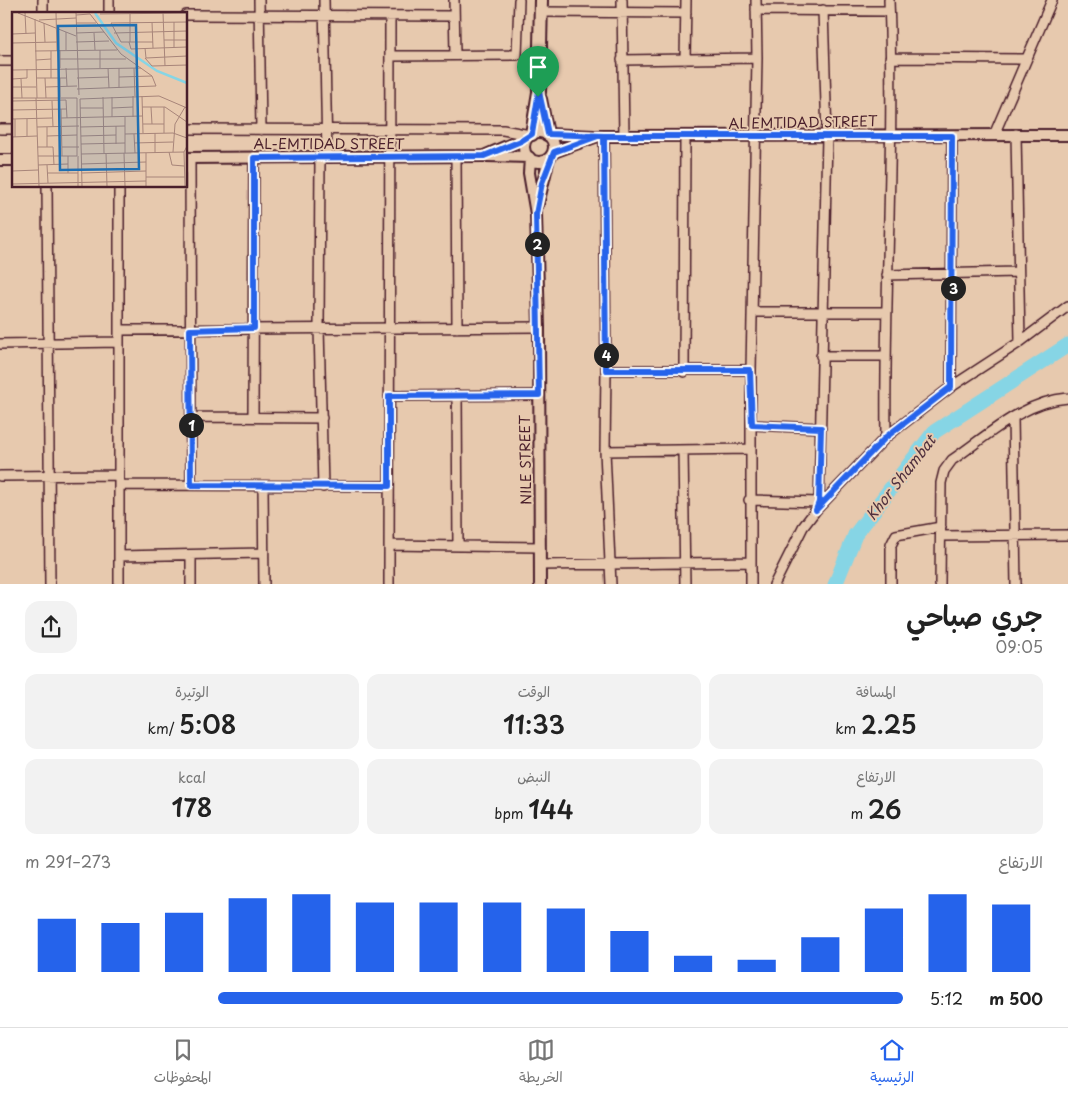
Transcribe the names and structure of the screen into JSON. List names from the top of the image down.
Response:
{
  "streets": {
    "street": ["AL EMTIDAD STREET", "AL-EMTIDAD STREET", "NILE STREET"]
  },
  "crossings": [
    ["AL EMTIDAD STREET", "AL-EMTIDAD STREET"],
    ["AL EMTIDAD STREET", "NILE STREET"],
    ["AL-EMTIDAD STREET", "NILE STREET"]
  ],
  "water": ["Khor Shambat"],
  "page": {
    "pins": [
      "2",
      "3",
      "4",
      "1"
    ],
    "heading": ["جري صباحي", "09:05"],
    "stats": [
      ["المسافة", "2.25 km"],
      ["الوقت", "11:33"],
      ["الوتيرة", "5:08 /km"],
      ["الارتفاع", "26 m"],
      ["النبض", "144 bpm"],
      ["kcal", "178"]
    ],
    "chart": ["الارتفاع", "273–291 m"],
    "list": [
      {
        "name": "500 m",
        "note": "5:12"
      }
    ],
    "tabs": ["الرئيسية", "الخريطة", "المحفوظات"]
  }
}
